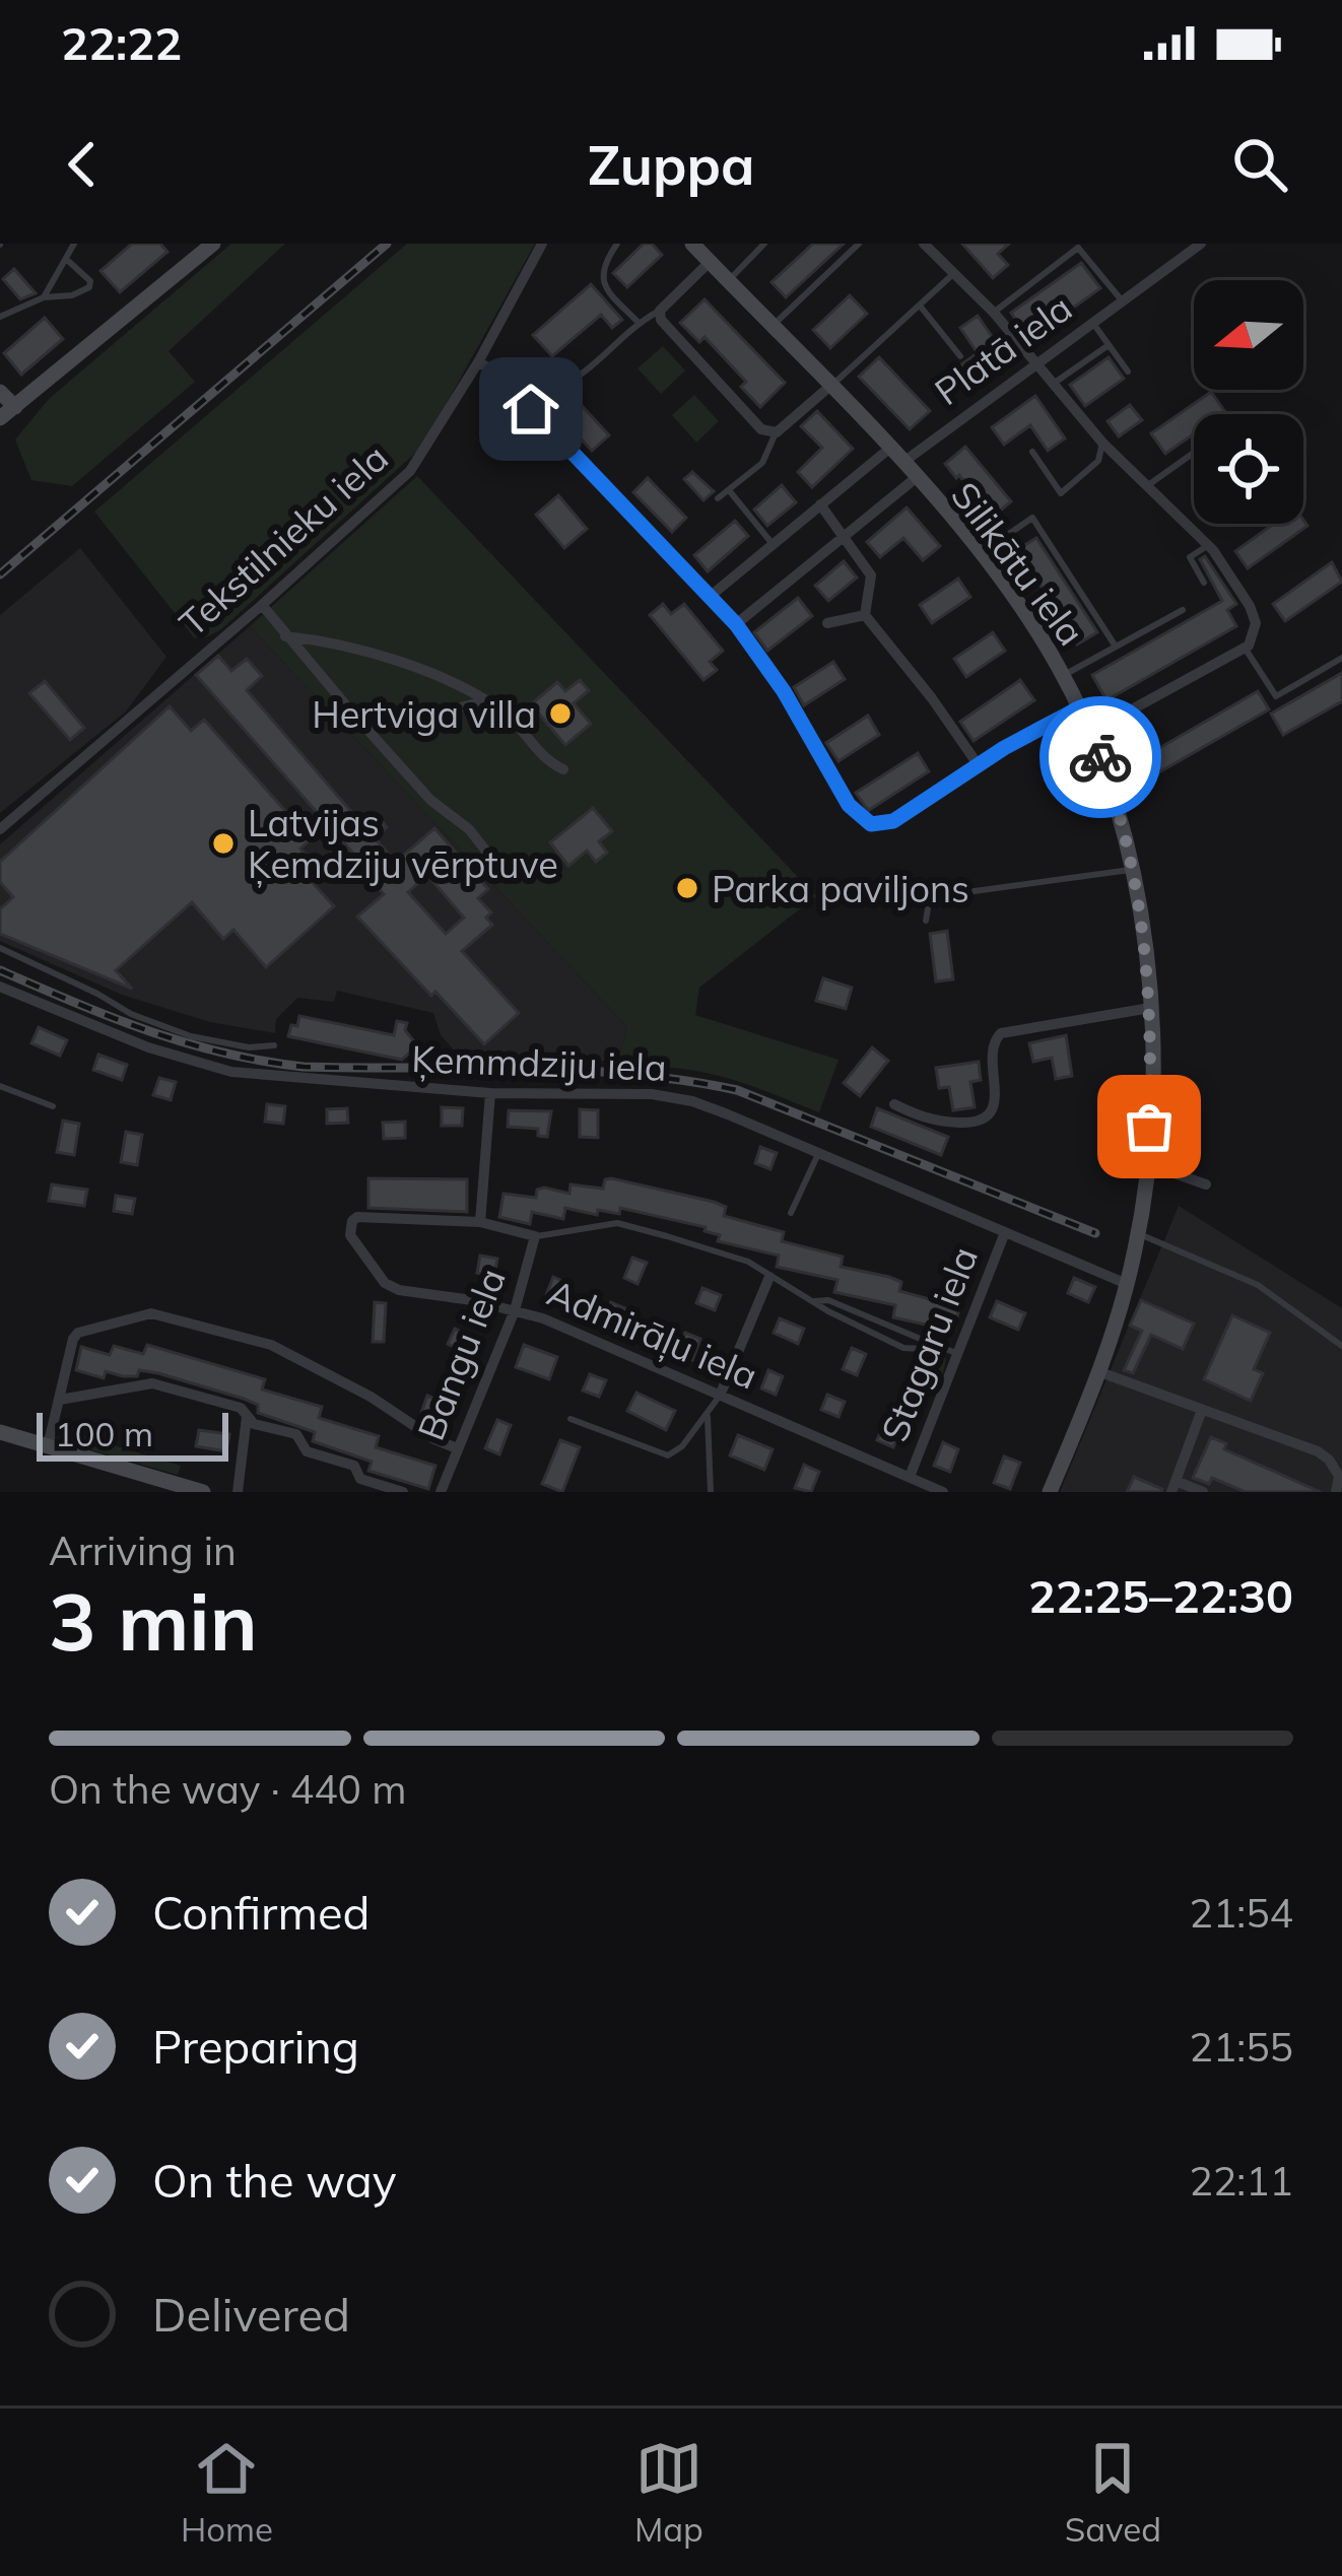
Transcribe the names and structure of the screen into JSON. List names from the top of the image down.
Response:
{
  "streets": {
    "main road": ["Silikātu iela"],
    "street": [
      "Platā iela",
      "Tekstilnieku iela",
      "Ķemmdziju iela",
      "Admirāļu iela",
      "Stagaru iela",
      "Bangu iela"
    ]
  },
  "crossings": [
    ["Platā iela", "Silikātu iela"],
    ["Silikātu iela", "Ķemmdziju iela"],
    ["Ķemmdziju iela", "Stagaru iela"],
    ["Admirāļu iela", "Stagaru iela"],
    ["Admirāļu iela", "Bangu iela"]
  ],
  "places": ["Hertviga villa", "Latvijas Ķemdziju vērptuve", "Parka paviljons"],
  "scale_bar": "100 m",
  "north": "left",
  "page": {
    "status": "22:22",
    "header": "Zuppa",
    "scale": "100 m",
    "heading": ["3 min", "Arriving in", "22:25–22:30"],
    "bar": "On the way · 440 m",
    "list": [
      ["Confirmed", "21:54"],
      ["Preparing", "21:55"],
      ["On the way", "22:11"],
      "Delivered"
    ],
    "tabs": ["Home", "Map", "Saved"]
  }
}
